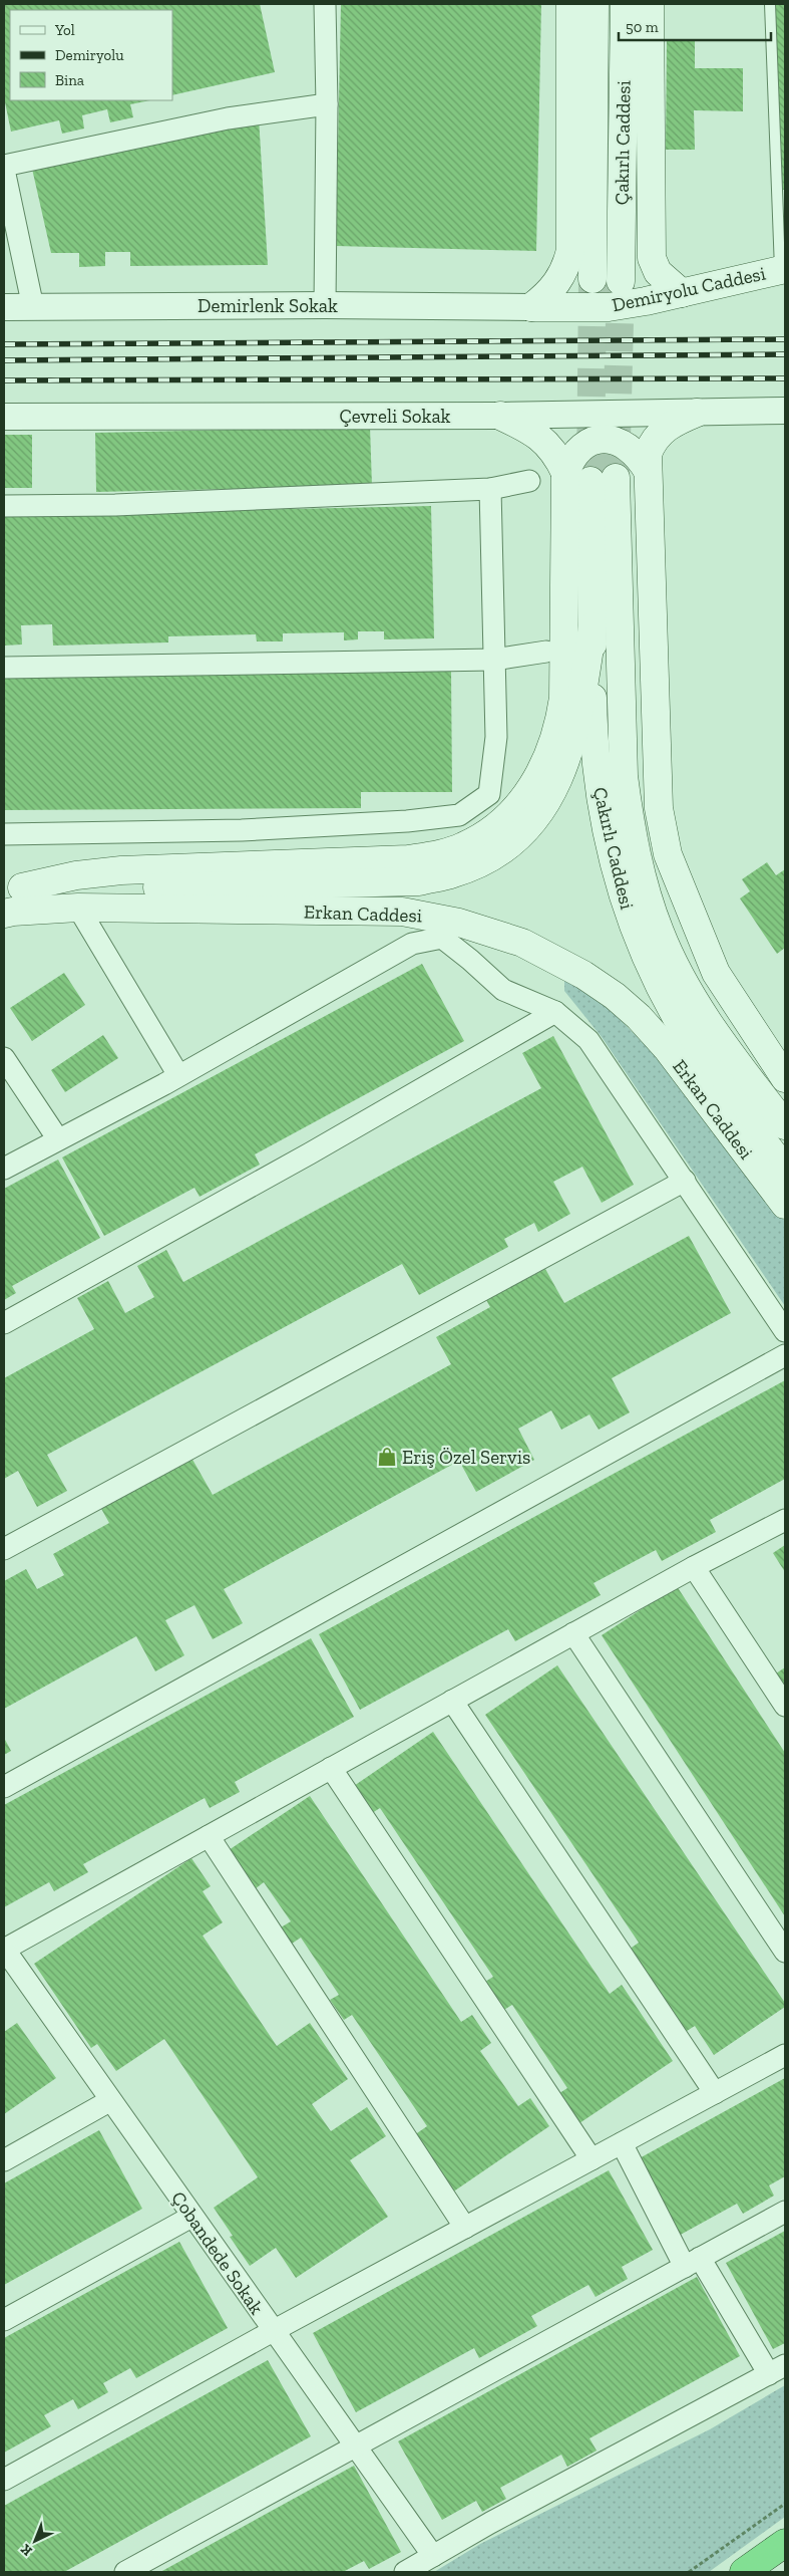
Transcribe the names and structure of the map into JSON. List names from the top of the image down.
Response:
{
  "streets": {
    "main road": ["Çakırlı Caddesi", "Demiryolu Caddesi", "Erkan Caddesi"],
    "street": ["Demirlenk Sokak", "Çevreli Sokak", "Çobandede Sokak"]
  },
  "crossings": [
    ["Çakırlı Caddesi", "Erkan Caddesi"],
    ["Demiryolu Caddesi", "Demirlenk Sokak"]
  ],
  "places": {
    "shop": ["Eriş Özel Servis"]
  },
  "legend": ["Yol", "Demiryolu", "Bina"],
  "scale_bar": "50 m",
  "north": "bottom left"
}
